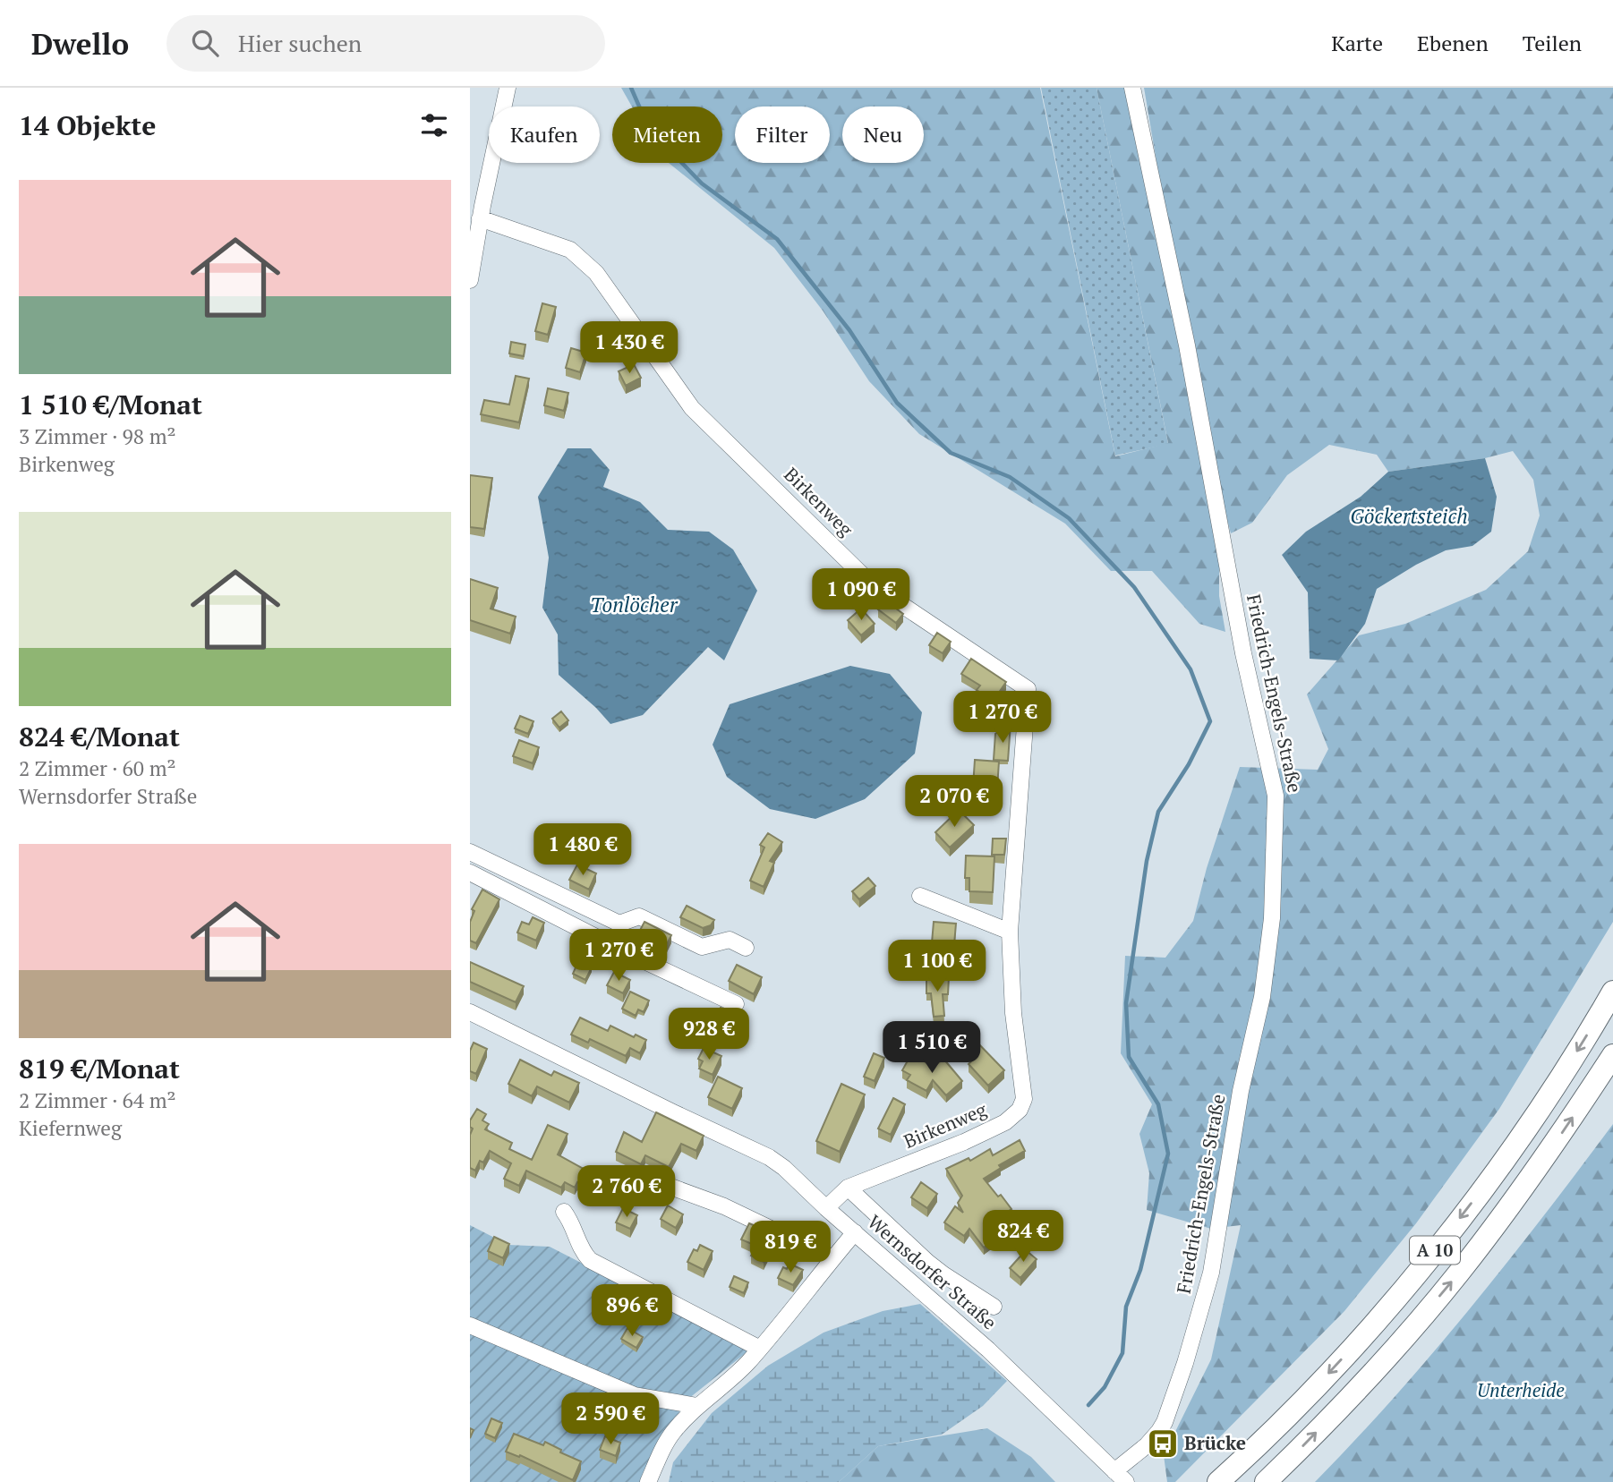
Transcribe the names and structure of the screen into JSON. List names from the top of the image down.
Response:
{
  "streets": {
    "highway": ["A 10"],
    "street": ["Birkenweg", "Friedrich-Engels-Straße", "Wernsdorfer Straße"]
  },
  "crossings": [
    ["Birkenweg", "Wernsdorfer Straße"],
    ["Friedrich-Engels-Straße", "Wernsdorfer Straße"]
  ],
  "water": ["Göckertsteich", "Tonlöcher"],
  "parks": ["Unterheide"],
  "places": {
    "bus stop": ["Brücke"]
  },
  "page": {
    "header": "Dwello",
    "search": "Hier suchen",
    "nav": ["Karte", "Ebenen", "Teilen"],
    "heading": "14 Objekte",
    "chip": [
      "Kaufen",
      "Mieten",
      "Filter",
      "Neu"
    ],
    "list": [
      {
        "name": "1 510 €/Monat",
        "note": "3 Zimmer · 98 m² · Birkenweg"
      },
      {
        "name": "824 €/Monat",
        "note": "2 Zimmer · 60 m² · Wernsdorfer Straße"
      },
      {
        "name": "819 €/Monat",
        "note": "2 Zimmer · 64 m² · Kiefernweg"
      }
    ],
    "price": [
      "1 430 €",
      "1 090 €",
      "1 270 €",
      "2 070 €",
      "1 480 €",
      "1 270 €",
      "1 100 €",
      "928 €",
      "1 510 €",
      "2 760 €",
      "824 €",
      "819 €",
      "896 €",
      "2 590 €"
    ]
  }
}
